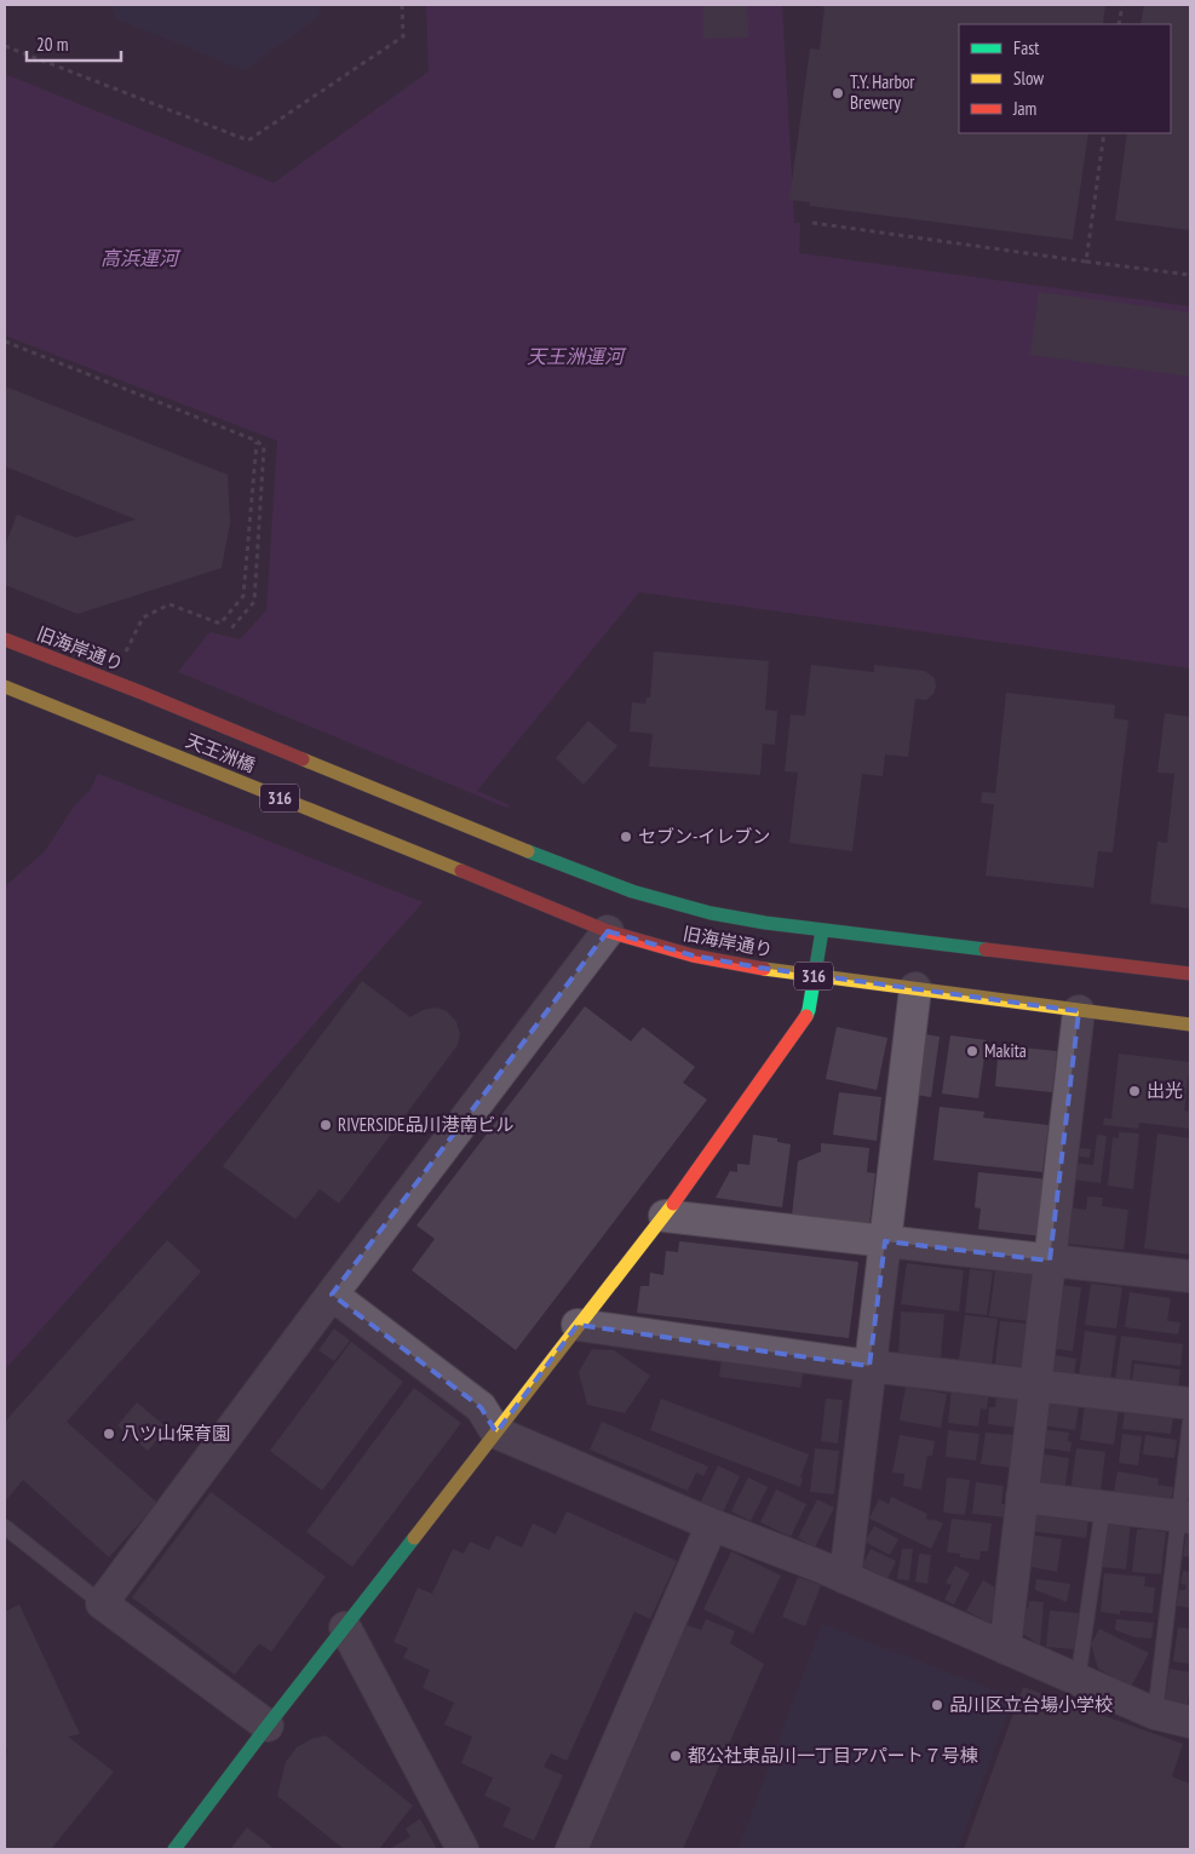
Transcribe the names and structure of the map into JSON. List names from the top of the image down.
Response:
{
  "streets": {
    "main road": ["旧海岸通り", "天王洲橋", "316"]
  },
  "crossings": [
    ["旧海岸通り", "天王洲橋"]
  ],
  "water": ["高浜運河", "天王洲運河"],
  "places": [
    "T.Y. Harbor Brewery",
    "セブン-イレブン",
    "Makita",
    "出光",
    "RIVERSIDE品川港南ビル",
    "八ツ山保育園",
    "品川区立台場小学校",
    "都公社東品川一丁目アパート７号棟"
  ],
  "legend": ["Fast", "Slow", "Jam"],
  "scale_bar": "20 m"
}
